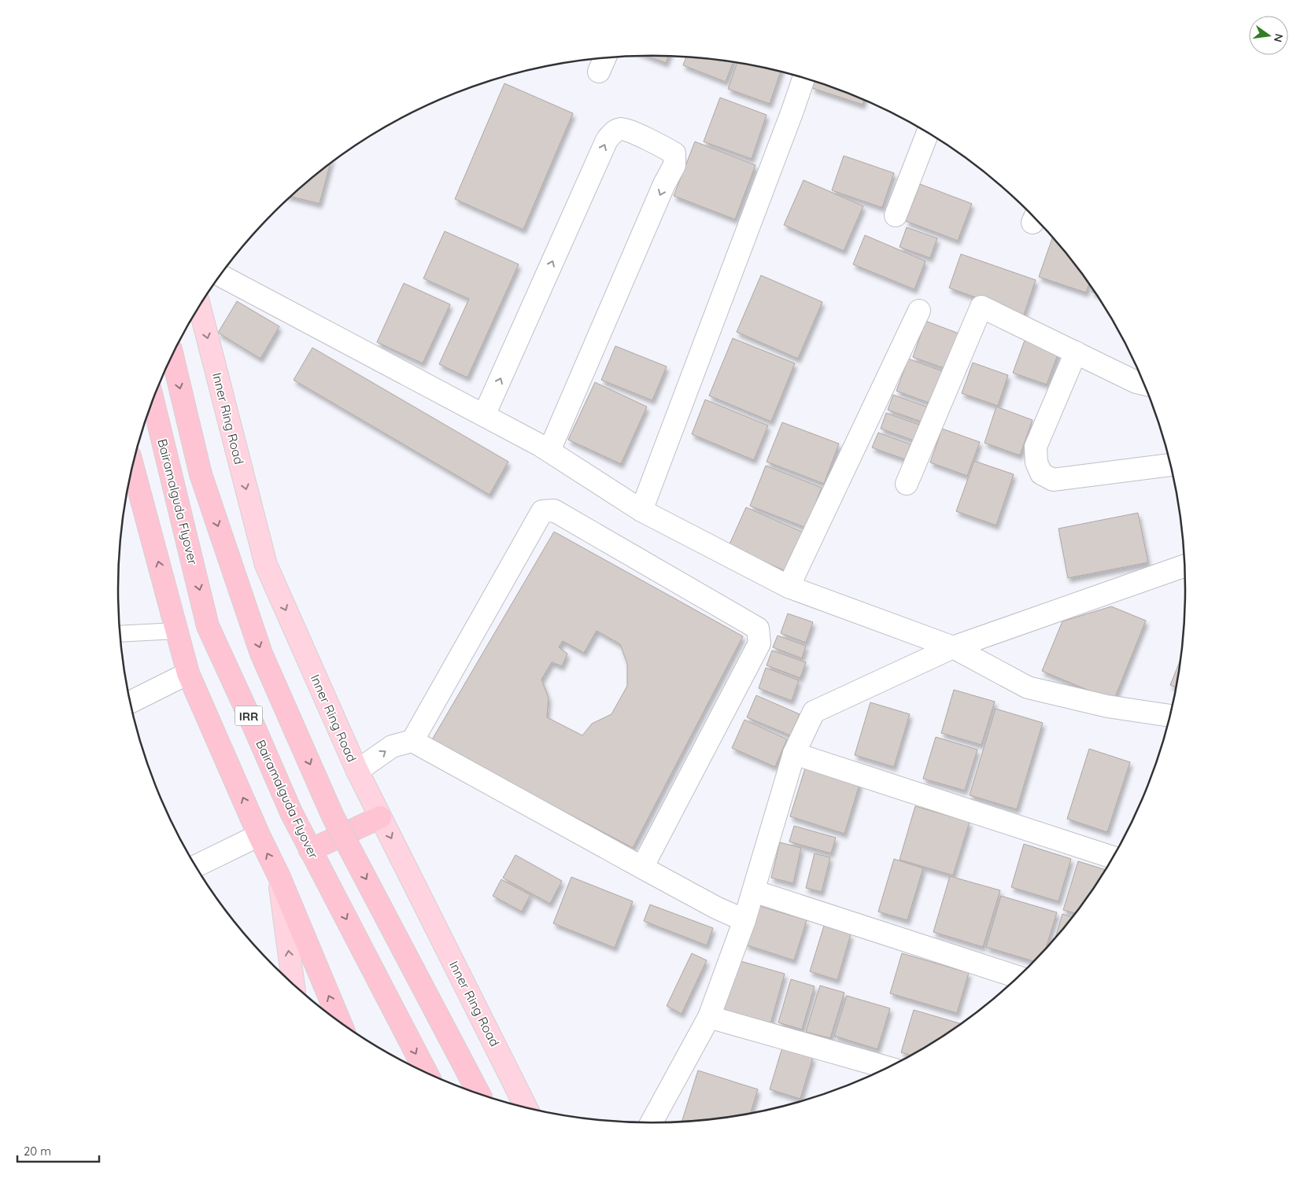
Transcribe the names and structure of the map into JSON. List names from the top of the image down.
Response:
{
  "streets": {
    "highway": ["Bairamalguda Flyover", "IRR"],
    "main road": ["Inner Ring Road"]
  },
  "one_way": ["Inner Ring Road"],
  "scale_bar": "20 m",
  "north": "right"
}
